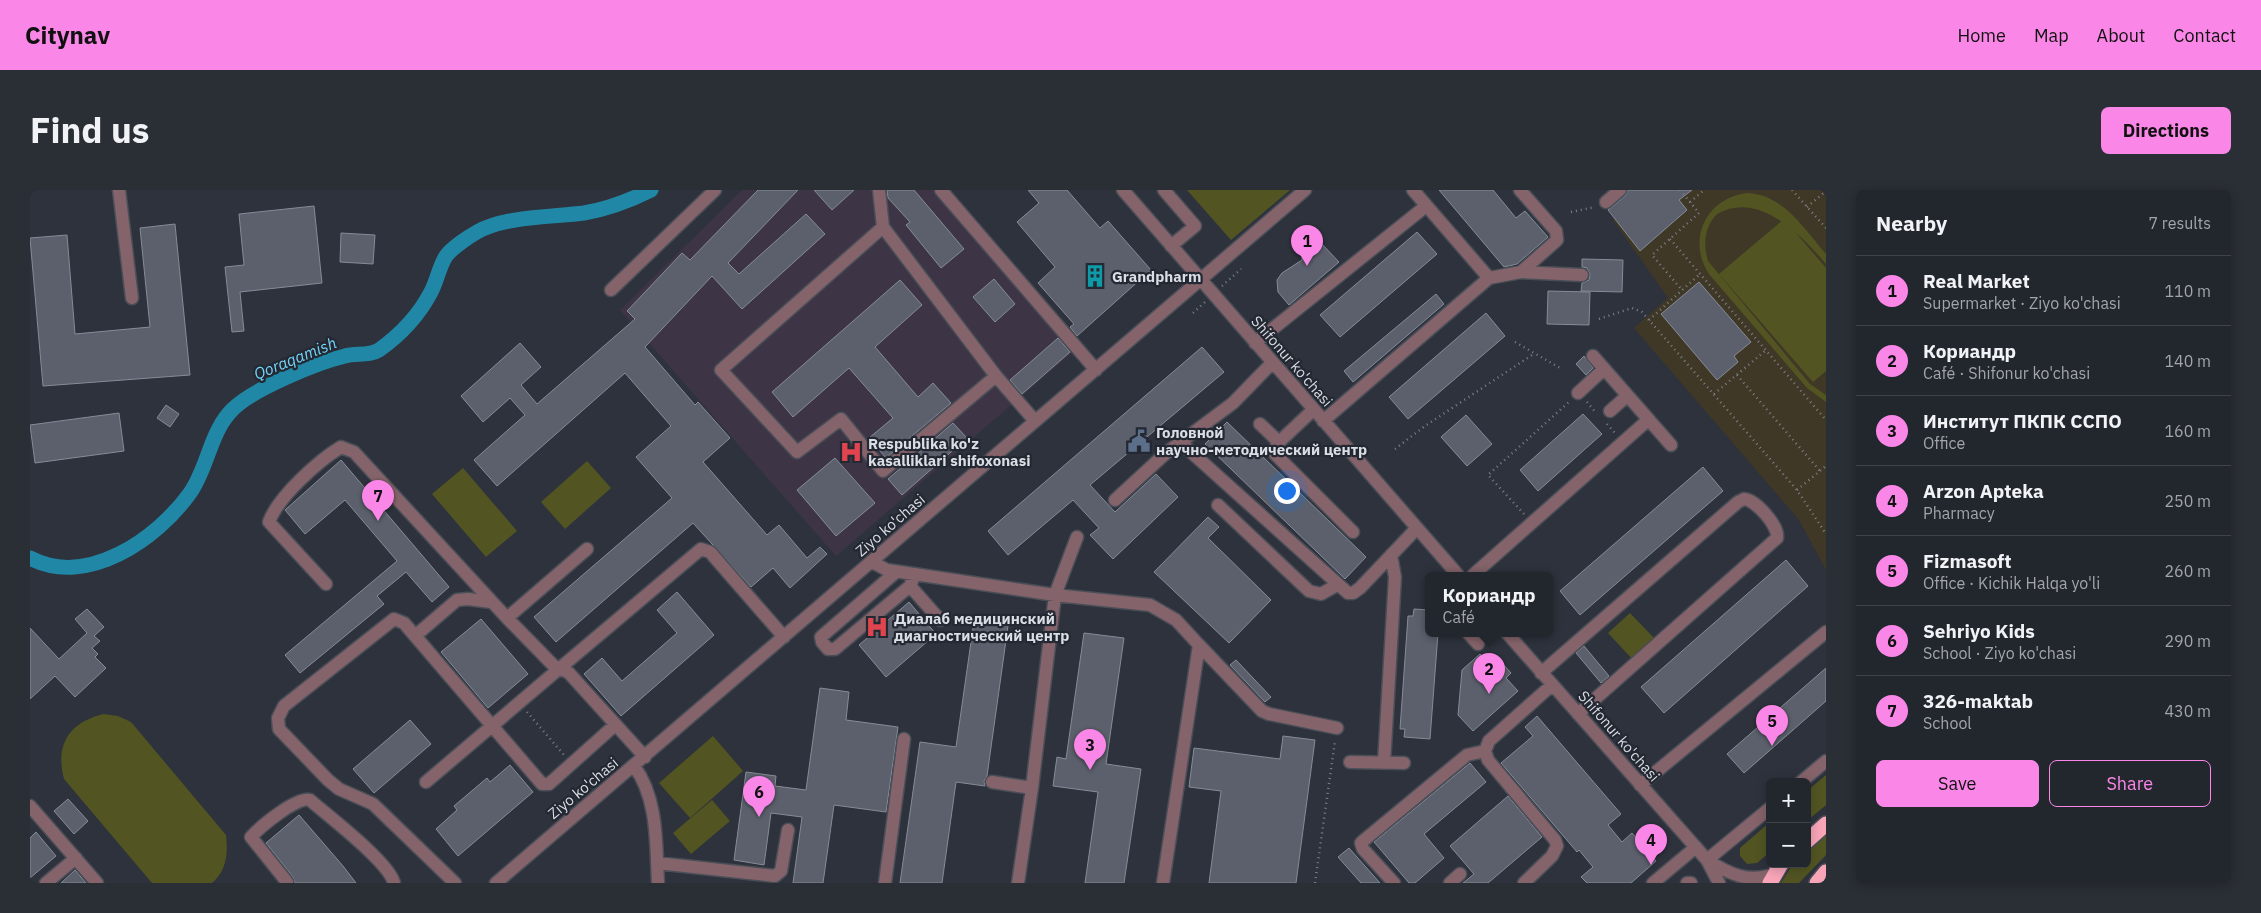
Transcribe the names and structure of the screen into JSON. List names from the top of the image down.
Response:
{
  "streets": {
    "street": ["Shifonur ko'chasi", "Ziyo ko'chasi"]
  },
  "crossings": [
    ["Shifonur ko'chasi", "Ziyo ko'chasi"]
  ],
  "water": ["Qoraqamish"],
  "places": {
    "building": ["Grandpharm"],
    "public building": ["Головной научно-методический центр"],
    "hospital": ["Respublika ko'z kasalliklari shifoxonasi", "Диалаб медицинский диагностический центр"]
  },
  "page": {
    "header": "Citynav",
    "nav": [
      "Home",
      "Map",
      "About",
      "Contact"
    ],
    "title": "Find us",
    "buttons": [
      "Directions",
      ["Save", "Share"]
    ],
    "heading": ["Nearby", "7 results"],
    "pins": [
      "1",
      "7",
      "2",
      "5",
      "3",
      "6",
      "4"
    ],
    "list": [
      {
        "mark": "1",
        "name": "Real Market",
        "note": "Supermarket · Ziyo ko'chasi",
        "value": "110 m"
      },
      {
        "mark": "2",
        "name": "Кориандр",
        "note": "Café · Shifonur ko'chasi",
        "value": "140 m"
      },
      {
        "mark": "3",
        "name": "Институт ПКПК ССПО",
        "note": "Office",
        "value": "160 m"
      },
      {
        "mark": "4",
        "name": "Arzon Apteka",
        "note": "Pharmacy",
        "value": "250 m"
      },
      {
        "mark": "5",
        "name": "Fizmasoft",
        "note": "Office · Kichik Halqa yo'li",
        "value": "260 m"
      },
      {
        "mark": "6",
        "name": "Sehriyo Kids",
        "note": "School · Ziyo ko'chasi",
        "value": "290 m"
      },
      {
        "mark": "7",
        "name": "326-maktab",
        "note": "School",
        "value": "430 m"
      }
    ],
    "popup": ["Кориандр", "Café"],
    "map_buttons": ["+", "−"]
  }
}
